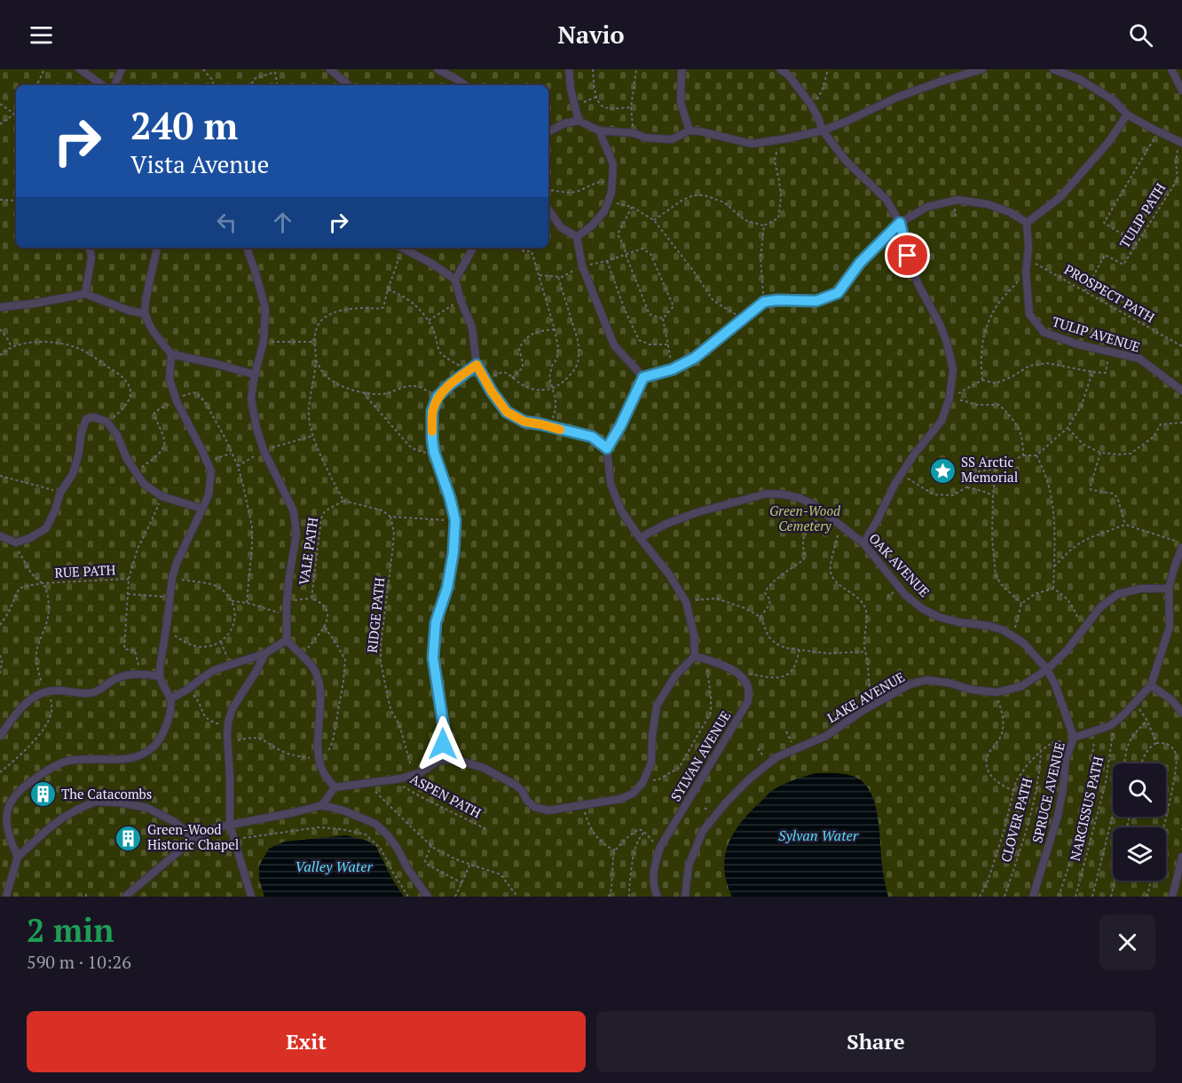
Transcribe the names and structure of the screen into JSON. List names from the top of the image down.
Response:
{
  "streets": {
    "lane": [
      "TULIP AVENUE",
      "OAK AVENUE",
      "LAKE AVENUE",
      "SYLVAN AVENUE",
      "SPRUCE AVENUE"
    ],
    "path": [
      "TULIP PATH",
      "PROSPECT PATH",
      "VALE PATH",
      "RUE PATH",
      "RIDGE PATH",
      "ASPEN PATH",
      "NARCISSUS PATH",
      "CLOVER PATH"
    ]
  },
  "crossings": [
    ["TULIP PATH", "PROSPECT PATH"],
    ["PROSPECT PATH", "TULIP AVENUE"],
    ["OAK AVENUE", "LAKE AVENUE"],
    ["OAK AVENUE", "SPRUCE AVENUE"],
    ["LAKE AVENUE", "SPRUCE AVENUE"],
    ["SPRUCE AVENUE", "NARCISSUS PATH"]
  ],
  "water": ["Sylvan Water", "Valley Water"],
  "parks": ["Green-Wood Cemetery"],
  "places": {
    "place": ["SS Arctic Memorial"],
    "building": ["The Catacombs", "Green-Wood Historic Chapel"]
  },
  "page": {
    "header": "Navio",
    "turn": ["240 m", "Vista Avenue"],
    "heading": ["2 min", "590 m · 10:26"],
    "buttons": ["Exit", "Share"]
  }
}
